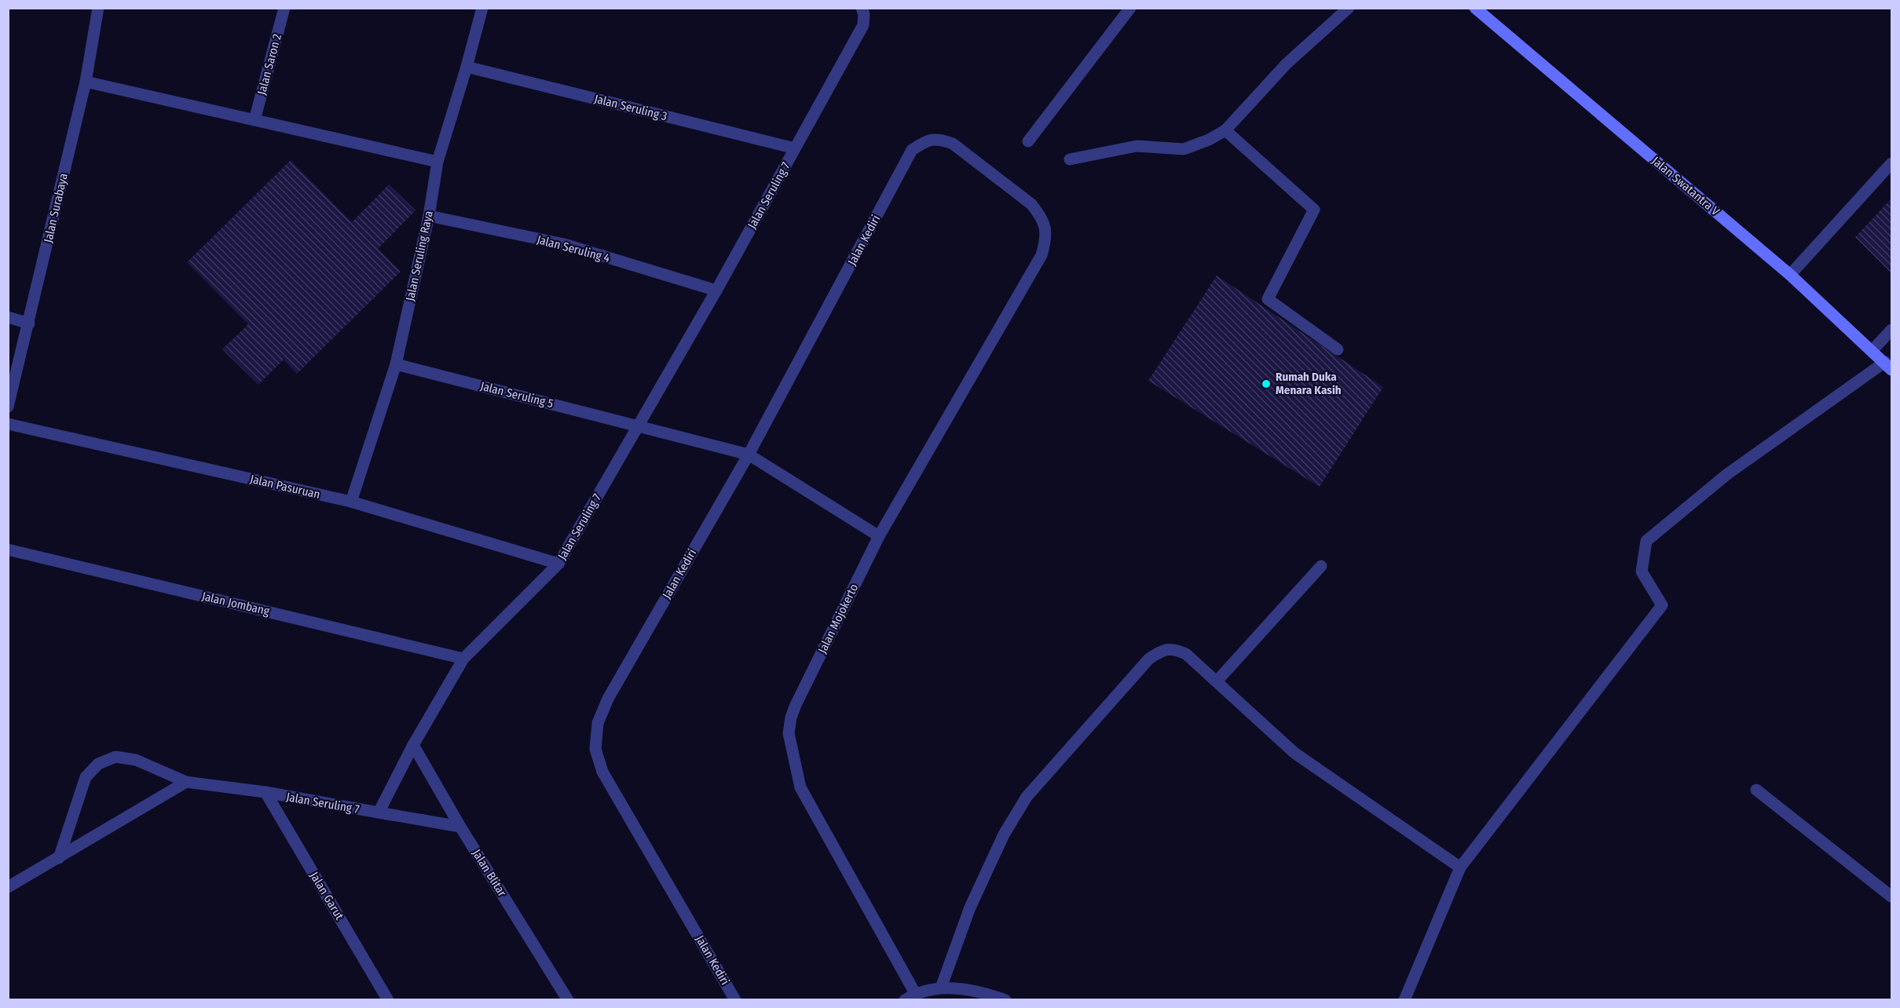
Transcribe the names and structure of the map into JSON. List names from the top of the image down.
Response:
{
  "streets": {
    "main road": ["Jalan Swatantra V"],
    "street": [
      "Jalan Saron 2",
      "Jalan Seruling 3",
      "Jalan Seruling 7",
      "Jalan Surabaya",
      "Jalan Kediri",
      "Jalan Seruling 4",
      "Jalan Seruling Raya",
      "Jalan Seruling 5",
      "Jalan Pasuruan",
      "Jalan Jombang",
      "Jalan Mojokerto",
      "Jalan Blitar",
      "Jalan Garut"
    ]
  },
  "crossings": [
    ["Jalan Seruling 3", "Jalan Seruling 7"],
    ["Jalan Seruling 3", "Jalan Seruling Raya"],
    ["Jalan Seruling 7", "Jalan Seruling 4"],
    ["Jalan Seruling 7", "Jalan Seruling 5"],
    ["Jalan Seruling 7", "Jalan Pasuruan"],
    ["Jalan Seruling 7", "Jalan Jombang"],
    ["Jalan Seruling 7", "Jalan Blitar"],
    ["Jalan Seruling 7", "Jalan Garut"],
    ["Jalan Kediri", "Jalan Seruling 5"],
    ["Jalan Kediri", "Jalan Mojokerto"],
    ["Jalan Seruling 4", "Jalan Seruling Raya"],
    ["Jalan Seruling Raya", "Jalan Seruling 5"],
    ["Jalan Seruling Raya", "Jalan Pasuruan"],
    ["Jalan Seruling 5", "Jalan Mojokerto"]
  ],
  "places": ["Rumah Duka Menara Kasih"]
}
